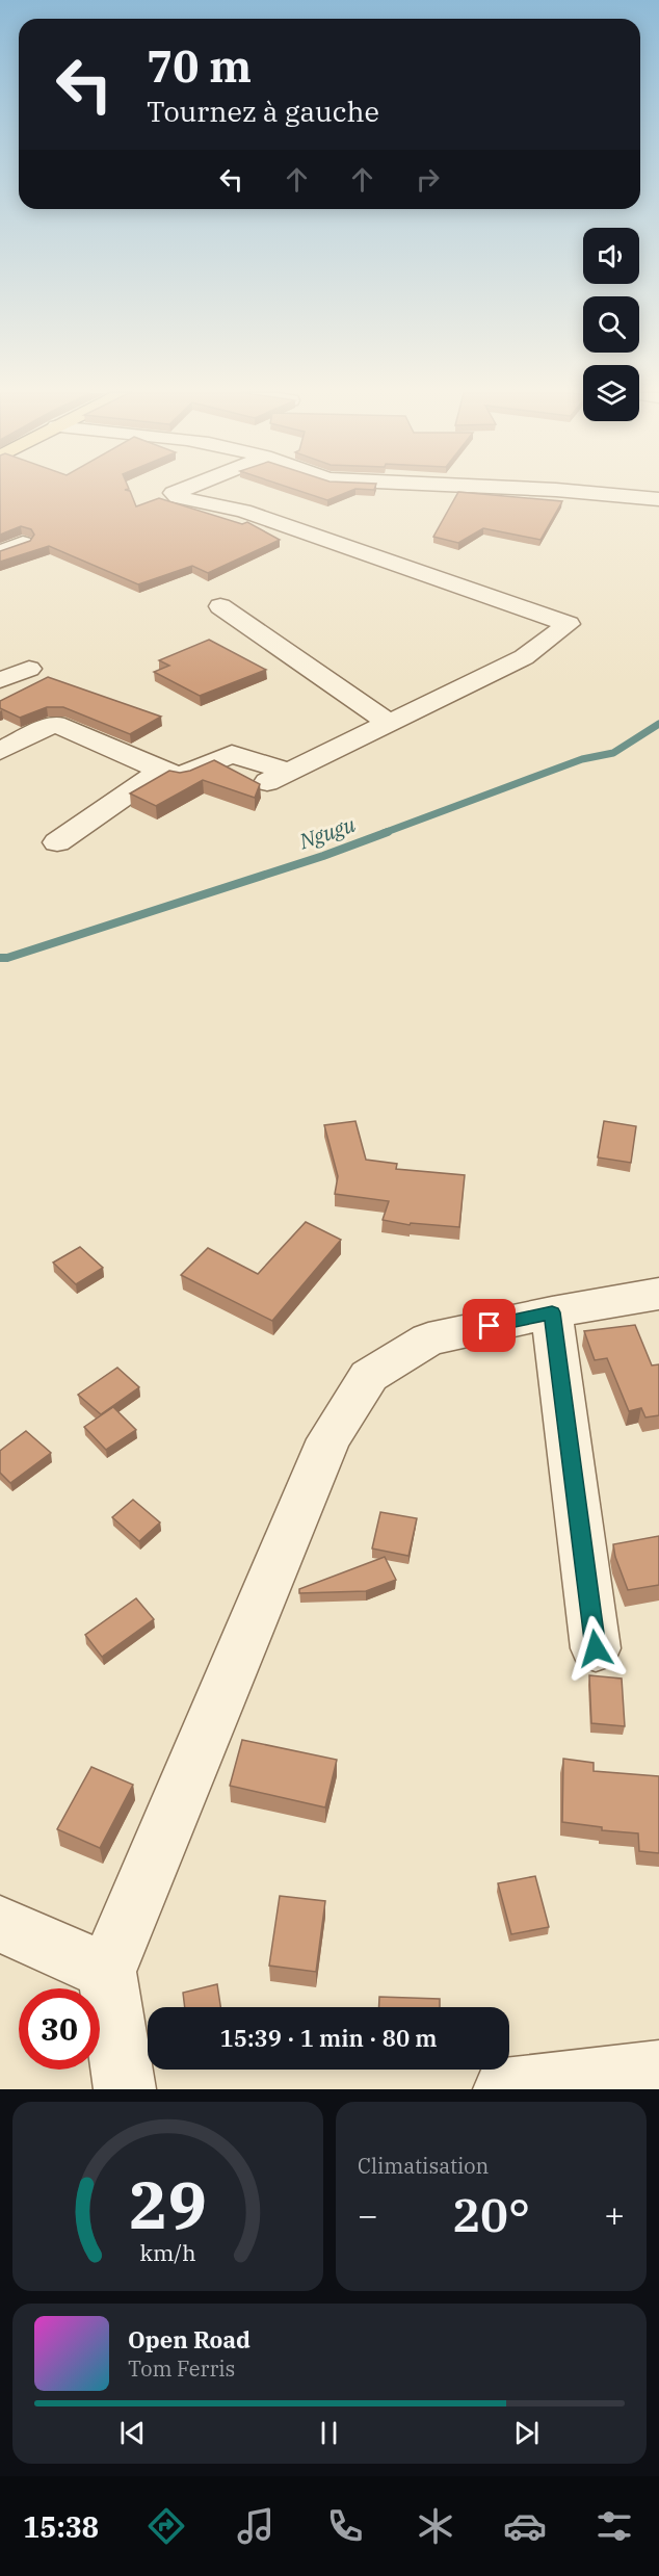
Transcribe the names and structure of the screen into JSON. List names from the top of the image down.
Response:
{
  "water": ["Ngugu"],
  "page": {
    "turn": ["70 m", "Tournez à gauche"],
    "limit": "30",
    "trip": "15:39 · 1 min · 80 m",
    "tile": "Climatisation",
    "heat": ["−", "20°", "+"],
    "song": ["Open Road", "Tom Ferris"],
    "tabs": "15:38",
    "gauge": ["29", "km/h"]
  }
}
